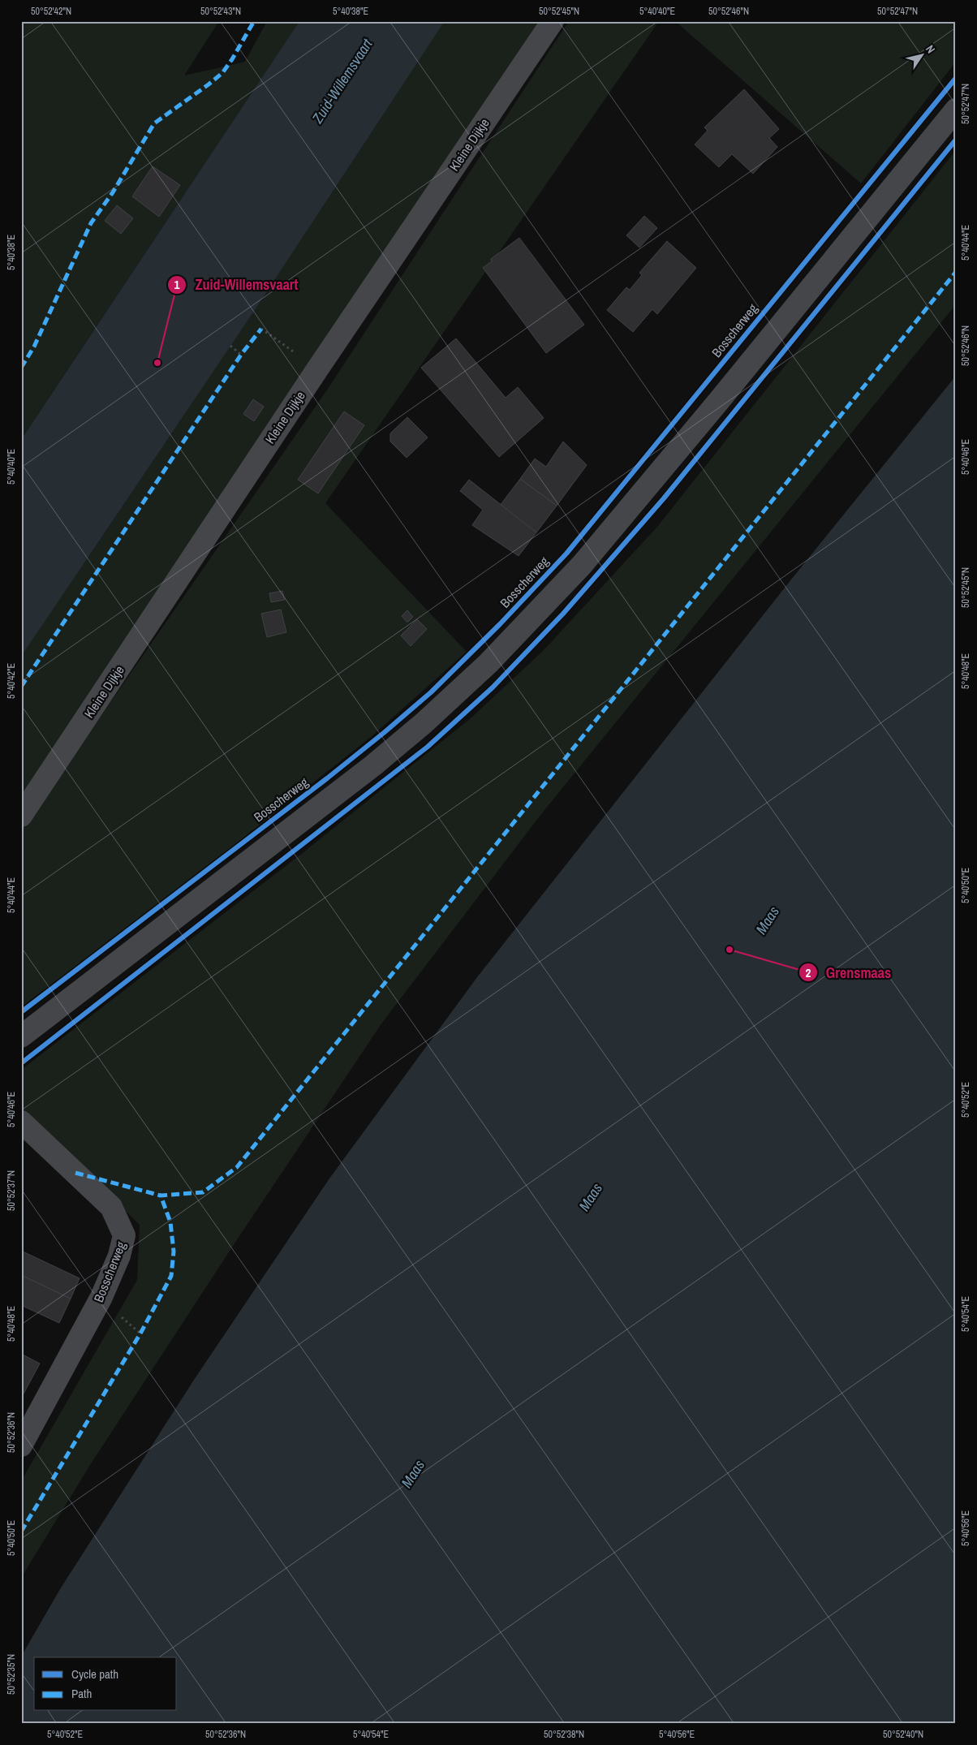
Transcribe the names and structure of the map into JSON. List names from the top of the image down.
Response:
{
  "streets": {
    "street": ["Kleine Dijkje", "Bosscherweg"]
  },
  "water": ["Zuid-Willemsvaart", "Maas"],
  "places": ["Zuid-Willemsvaart", "Grensmaas"],
  "legend": ["Cycle path", "Path"],
  "north": "top right",
  "coordinates": [
    "50°52'42\"N",
    "50°52'43\"N",
    "5°40'38\"E",
    "50°52'45\"N",
    "5°40'40\"E",
    "50°52'46\"N",
    "50°52'47\"N",
    "5°40'44\"E",
    "5°40'46\"E",
    "5°40'48\"E",
    "5°40'42\"E",
    "5°40'50\"E",
    "5°40'52\"E",
    "50°52'37\"N",
    "5°40'54\"E",
    "50°52'36\"N",
    "5°40'56\"E",
    "50°52'35\"N",
    "50°52'38\"N",
    "50°52'40\"N"
  ]
}
